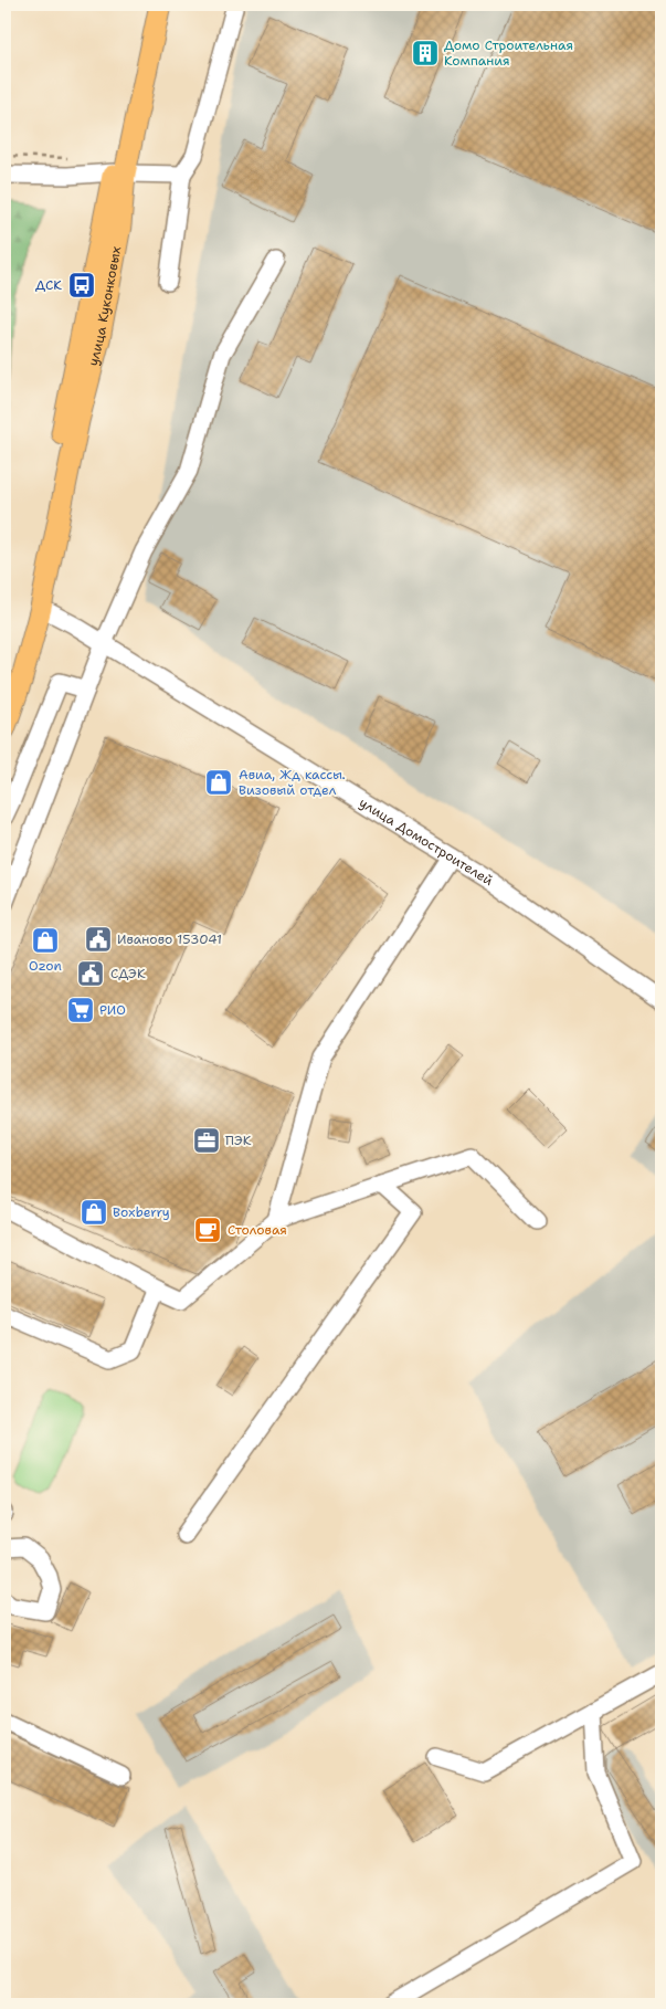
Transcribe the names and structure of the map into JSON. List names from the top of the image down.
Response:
{
  "streets": {
    "main road": ["улица Куконковых"],
    "street": ["улица Домостроителей"]
  },
  "crossings": [
    ["улица Куконковых", "улица Домостроителей"]
  ],
  "places": {
    "building": ["Домо Строительная Компания"],
    "bus stop": ["ДСК"],
    "shop": ["Авиа, Жд кассы. Визовый отдел", "Ozon", "Boxberry"],
    "public building": ["Иваново 153041", "СДЭК"],
    "supermarket": ["РИО"],
    "office": ["ПЭК"],
    "cafe": ["Столовая"]
  }
}
